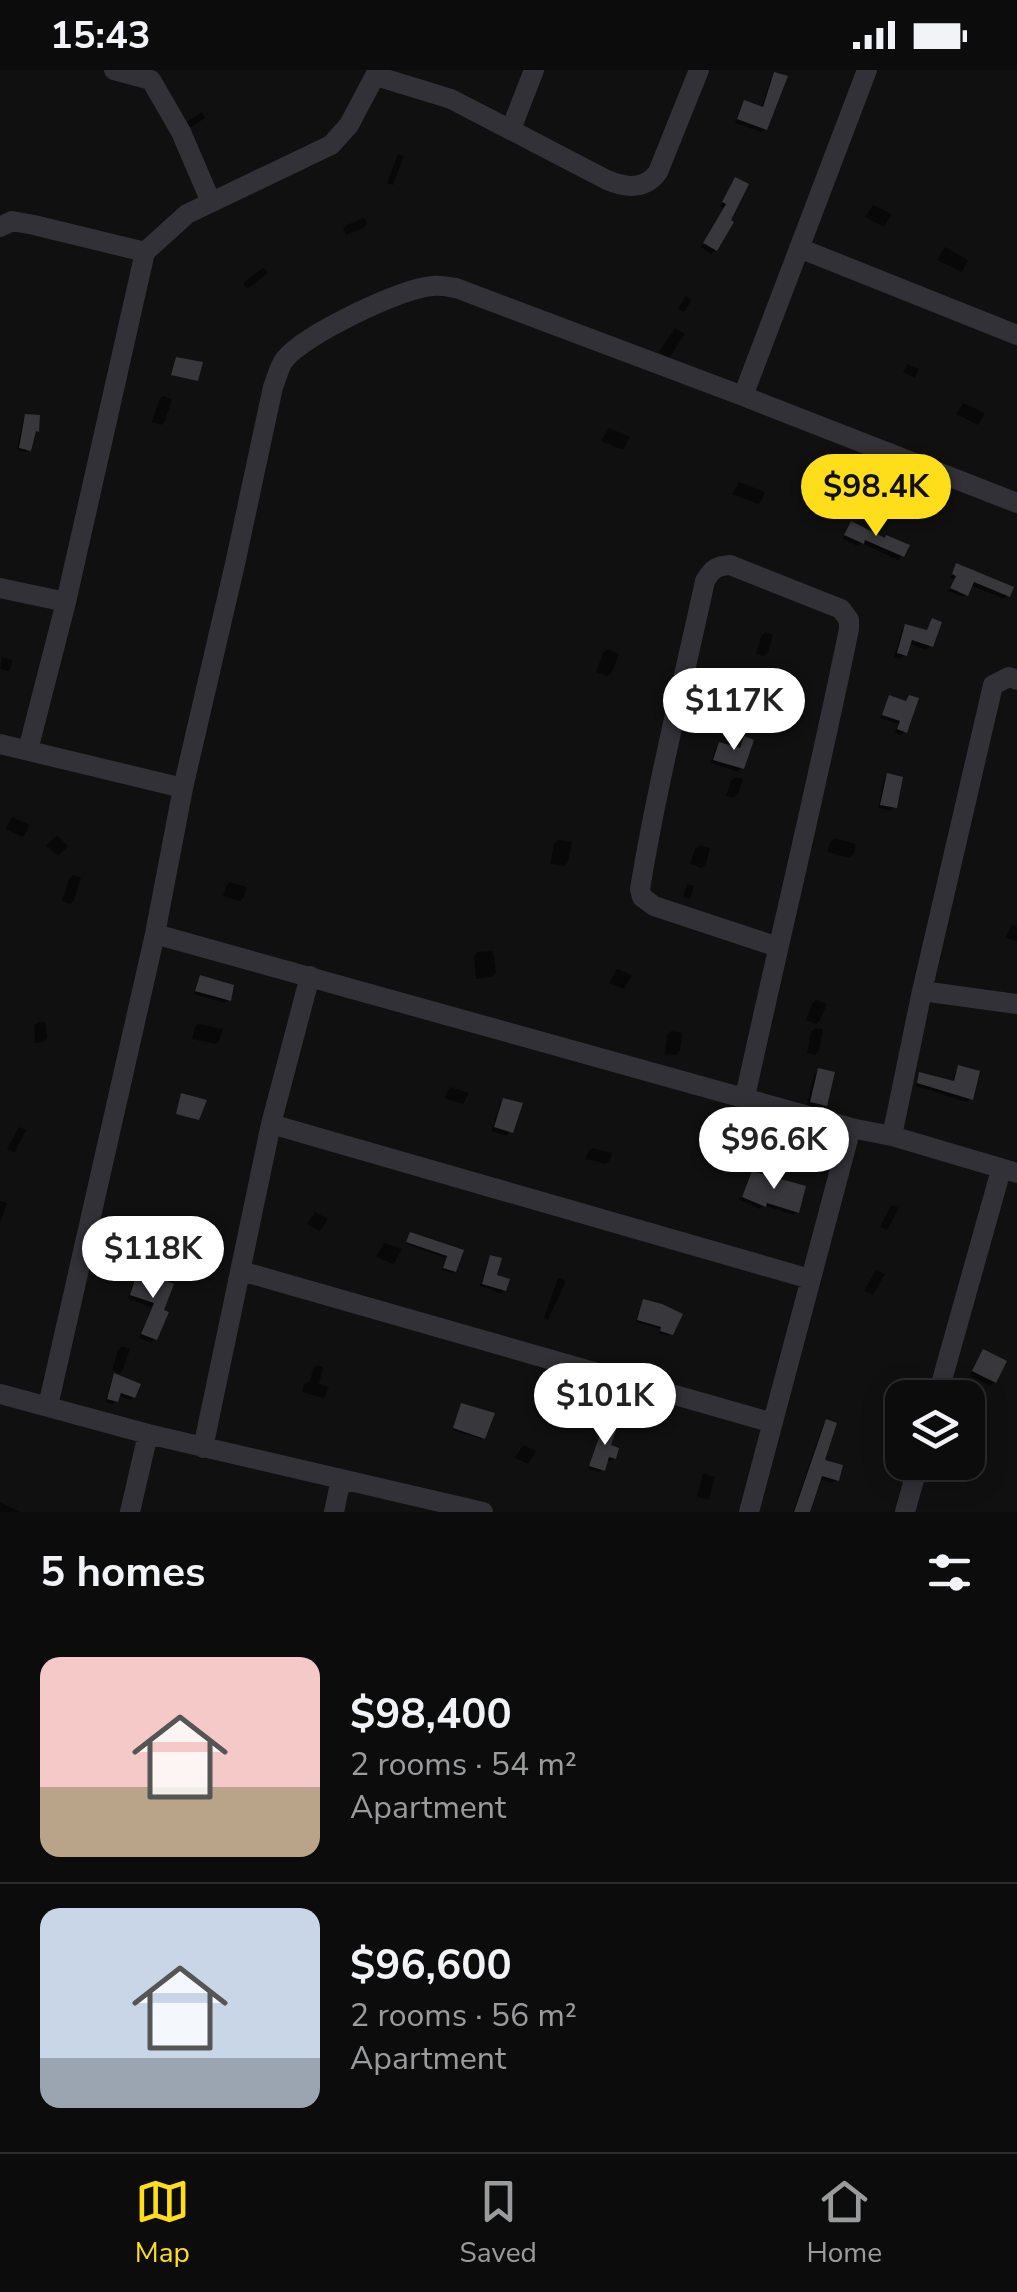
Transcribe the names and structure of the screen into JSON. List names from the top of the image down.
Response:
{
  "page": {
    "status": "15:43",
    "price": [
      "$98.4K",
      "$117K",
      "$96.6K",
      "$118K",
      "$101K"
    ],
    "heading": "5 homes",
    "list": [
      {
        "name": "$98,400",
        "note": "2 rooms · 54 m² · Apartment"
      },
      {
        "name": "$96,600",
        "note": "2 rooms · 56 m² · Apartment"
      }
    ],
    "tabs": ["Map", "Saved", "Home"]
  }
}
